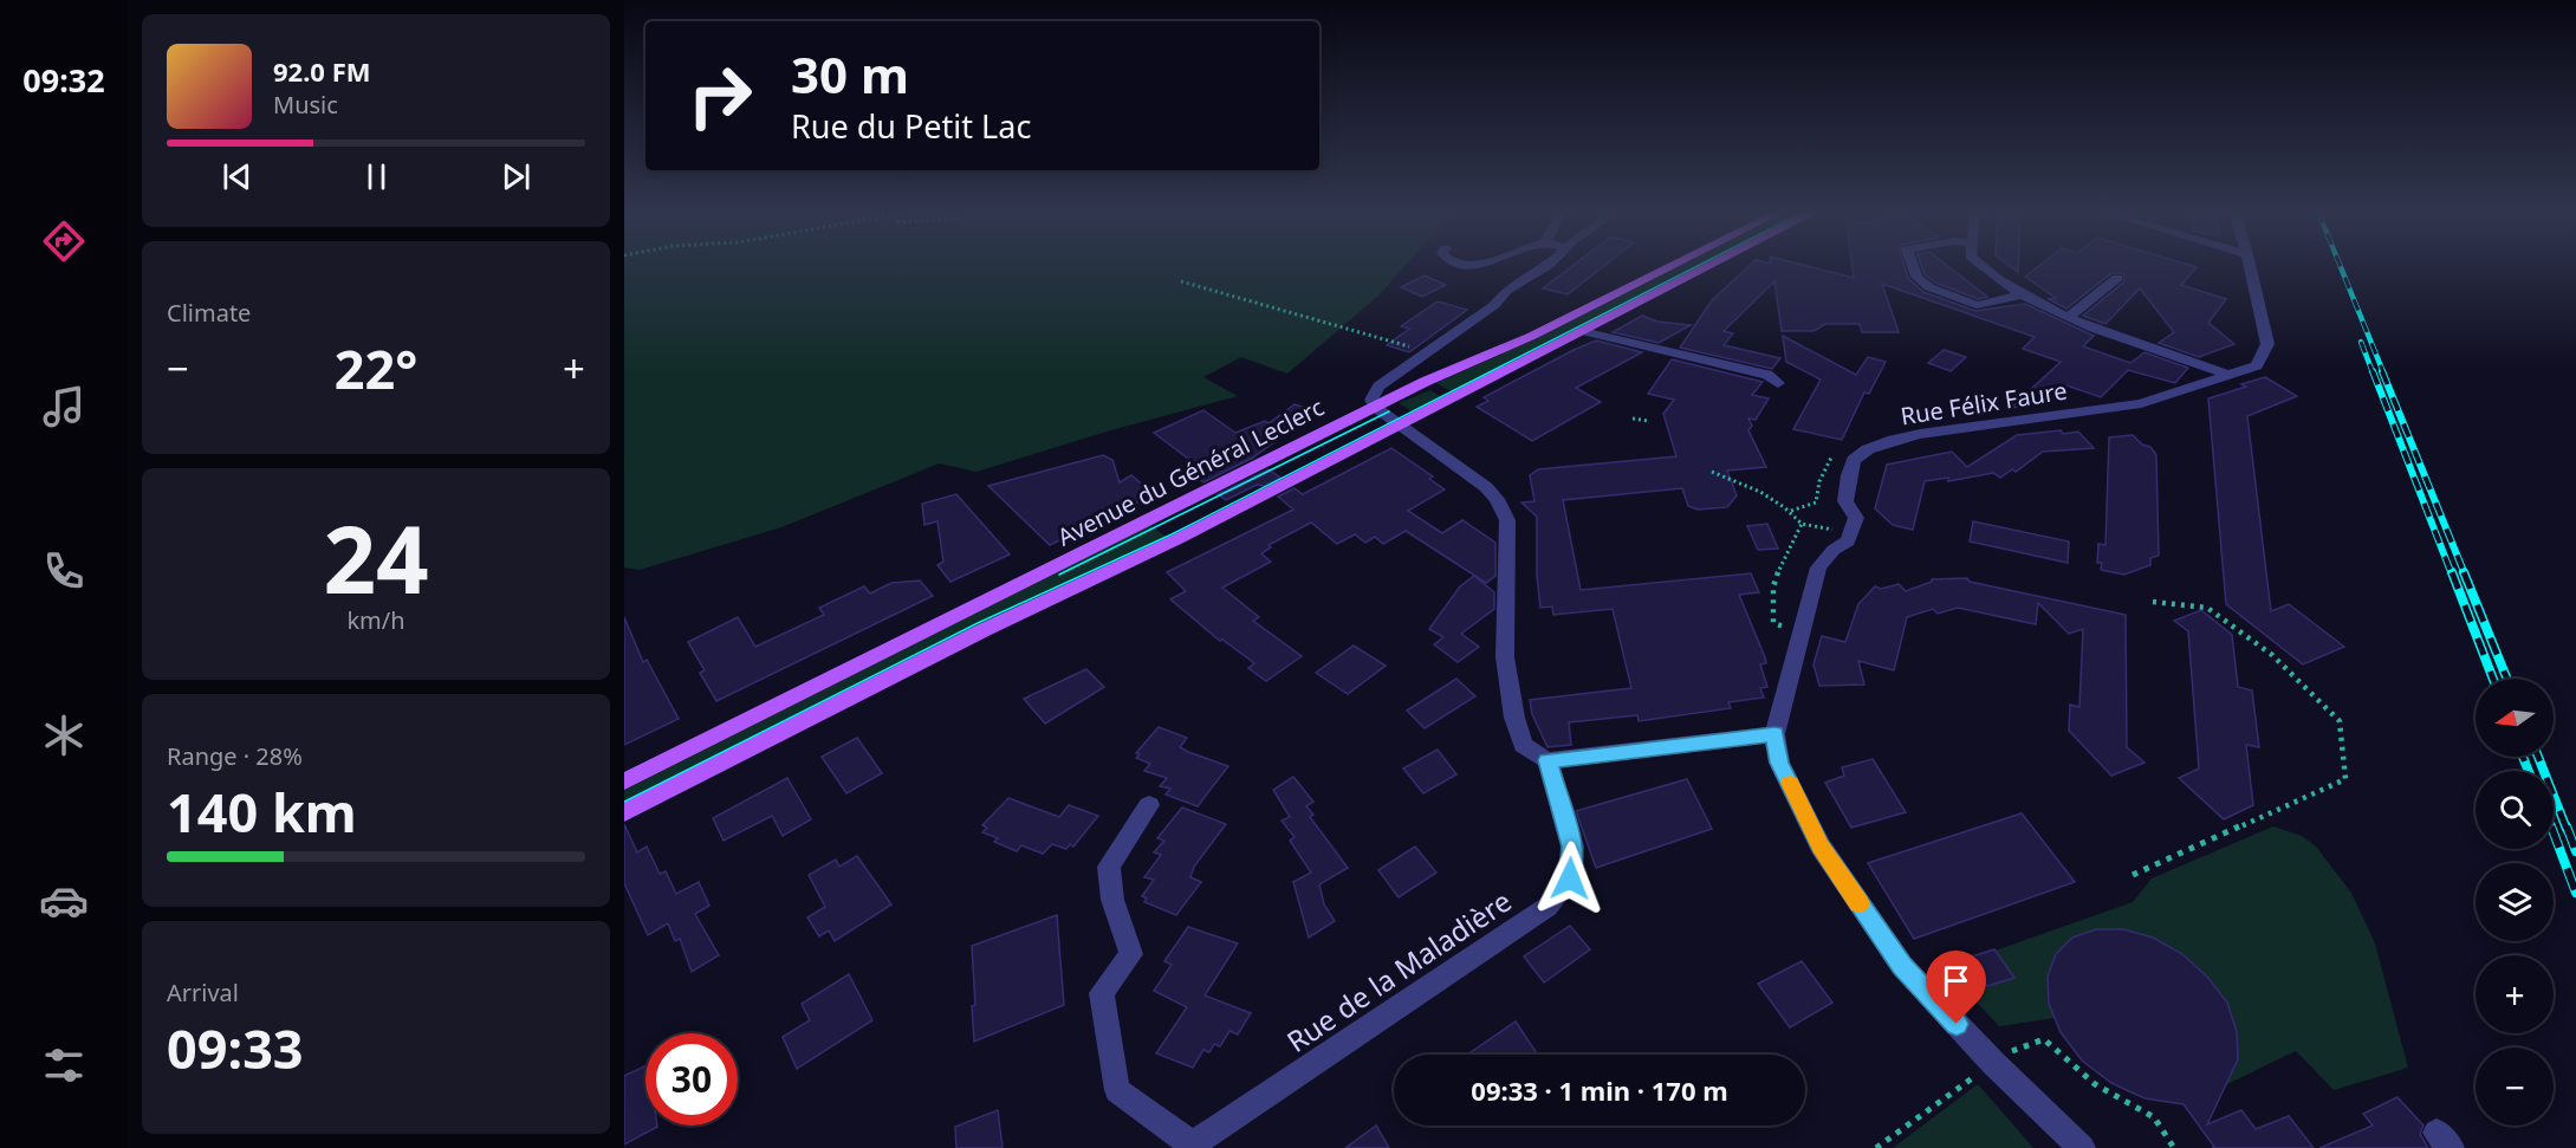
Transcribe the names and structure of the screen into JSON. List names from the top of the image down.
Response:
{
  "streets": {
    "main road": ["Avenue du Général Leclerc"],
    "street": ["Rue Félix Faure", "Rue de la Maladière"]
  },
  "north": "left",
  "page": {
    "tabs": "09:32",
    "turn": ["30 m", "Rue du Petit Lac"],
    "song": ["92.0 FM", "Music"],
    "tile": [
      "Climate",
      ["24", "km/h"],
      ["Range · 28%", "140 km"],
      ["Arrival", "09:33"]
    ],
    "heat": ["−", "22°", "+"],
    "map_buttons": ["+", "−"],
    "limit": "30",
    "trip": "09:33 · 1 min · 170 m"
  }
}
